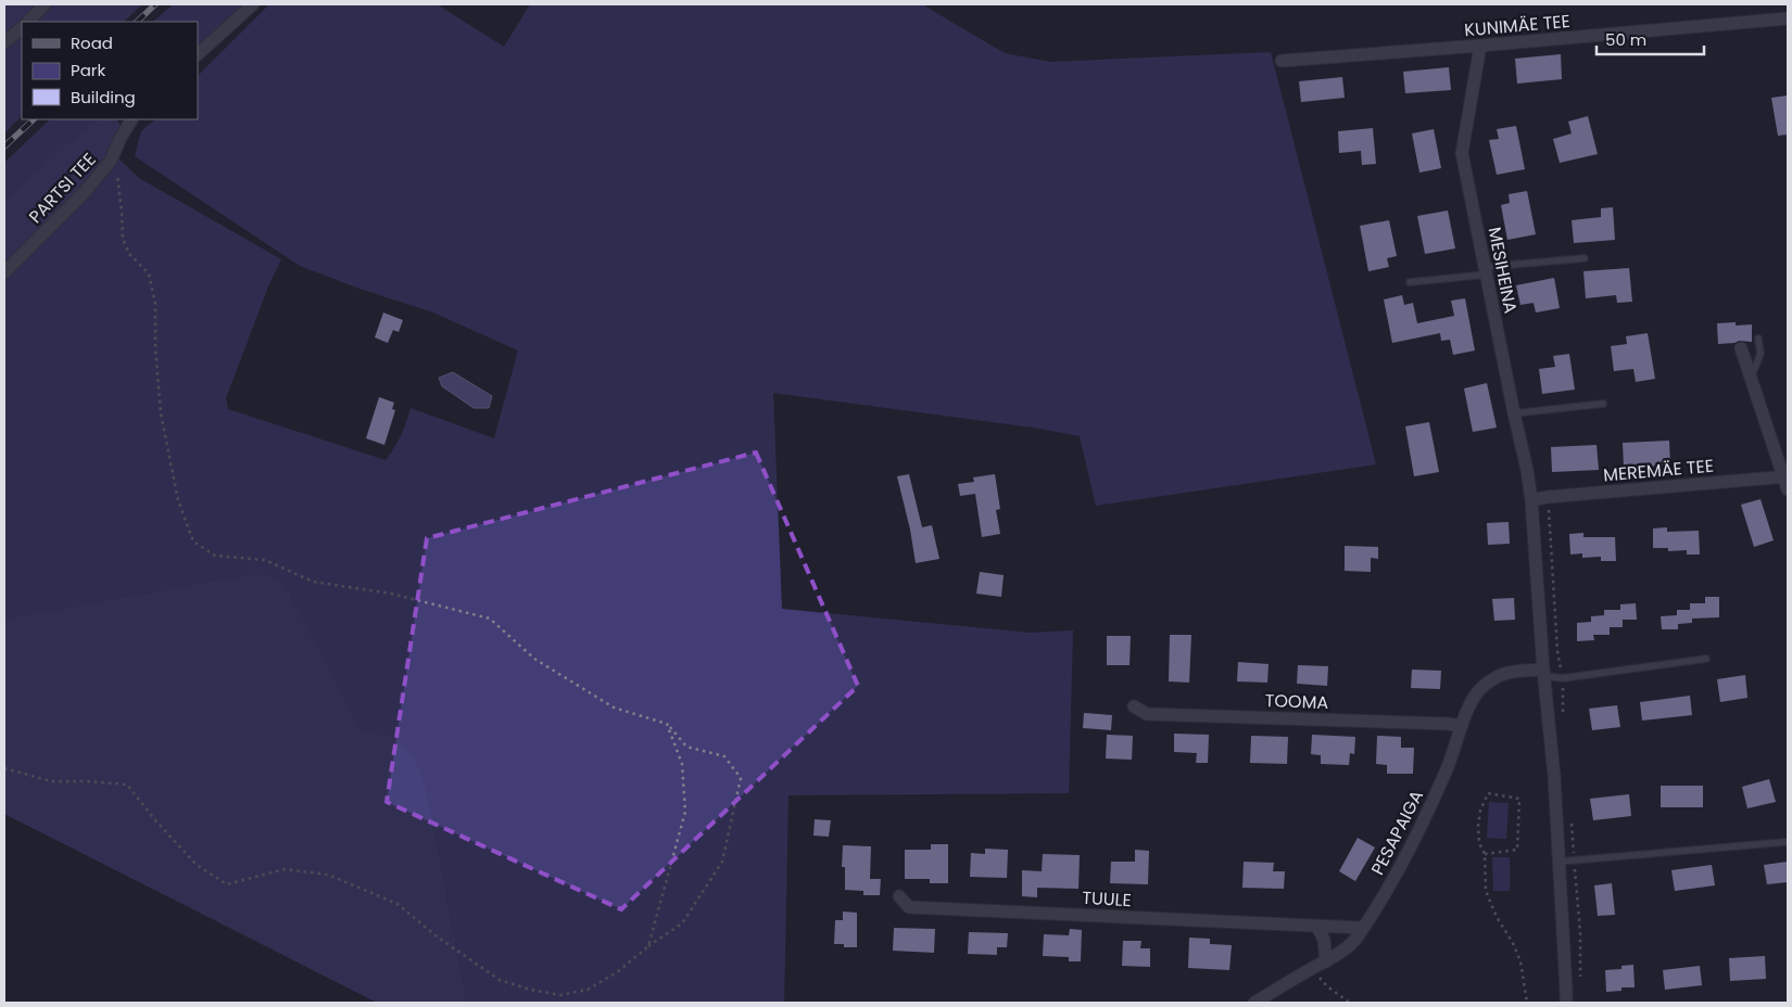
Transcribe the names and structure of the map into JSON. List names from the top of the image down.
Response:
{
  "streets": {
    "street": [
      "KUNIMÄE TEE",
      "PARTSI TEE",
      "MESIHEINA",
      "MEREMÄE TEE",
      "TOOMA",
      "PESAPAIGA",
      "TUULE"
    ]
  },
  "crossings": [
    ["KUNIMÄE TEE", "MESIHEINA"],
    ["MESIHEINA", "MEREMÄE TEE"],
    ["TOOMA", "PESAPAIGA"],
    ["PESAPAIGA", "TUULE"]
  ],
  "legend": ["Road", "Park", "Building"],
  "scale_bar": "50 m"
}
